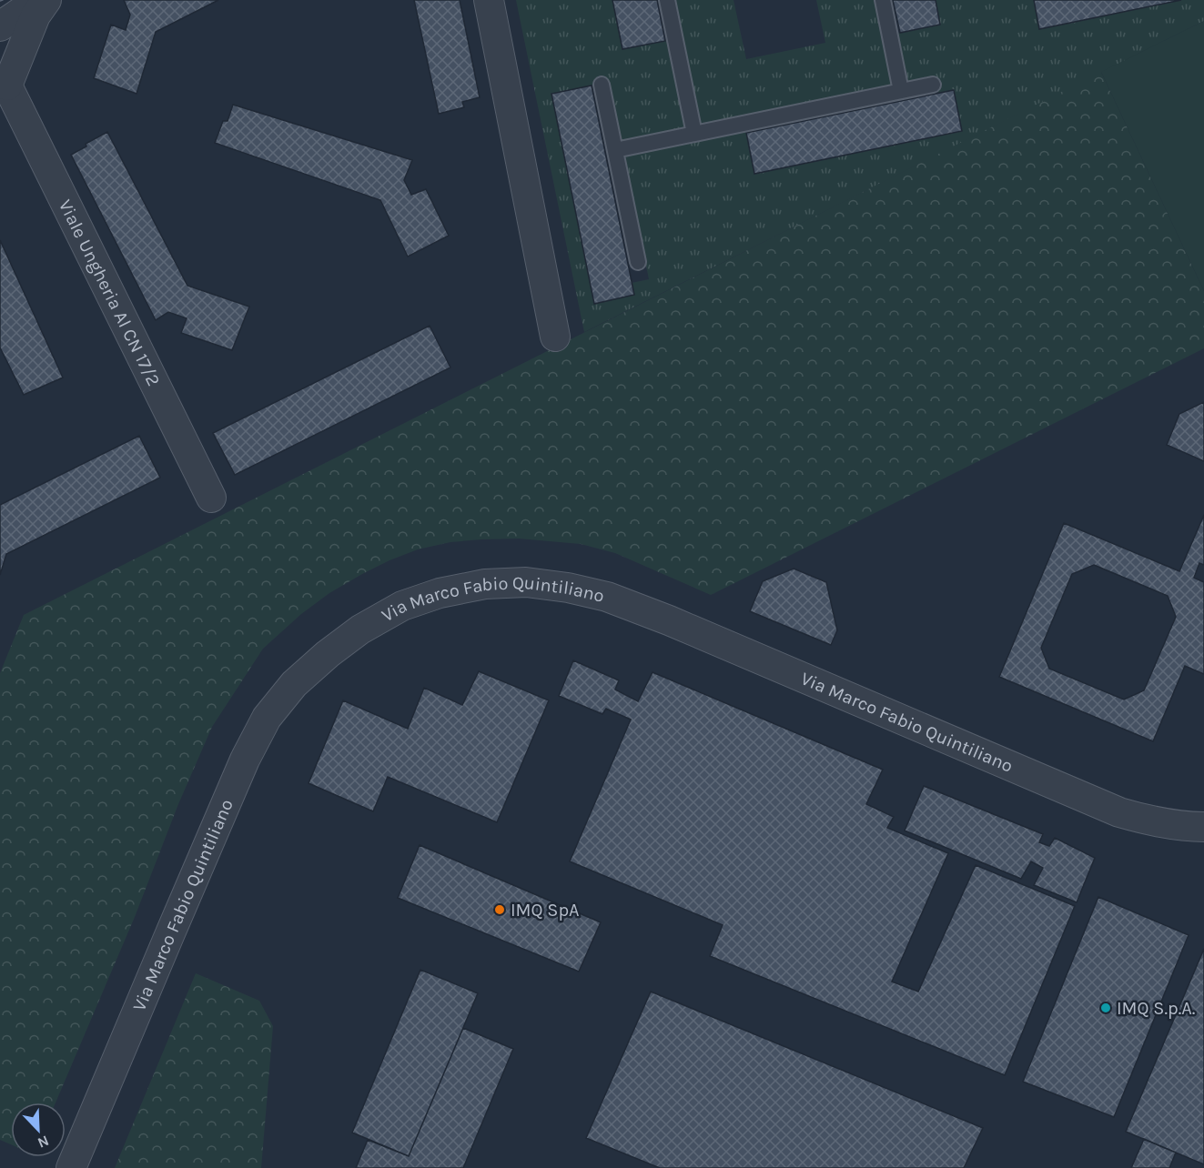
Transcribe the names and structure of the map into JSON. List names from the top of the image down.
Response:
{
  "streets": {
    "street": ["Viale Ungheria Al CN 17/2", "Via Marco Fabio Quintiliano"]
  },
  "places": ["IMQ SpA", "IMQ S.p.A."],
  "north": "bottom right"
}
